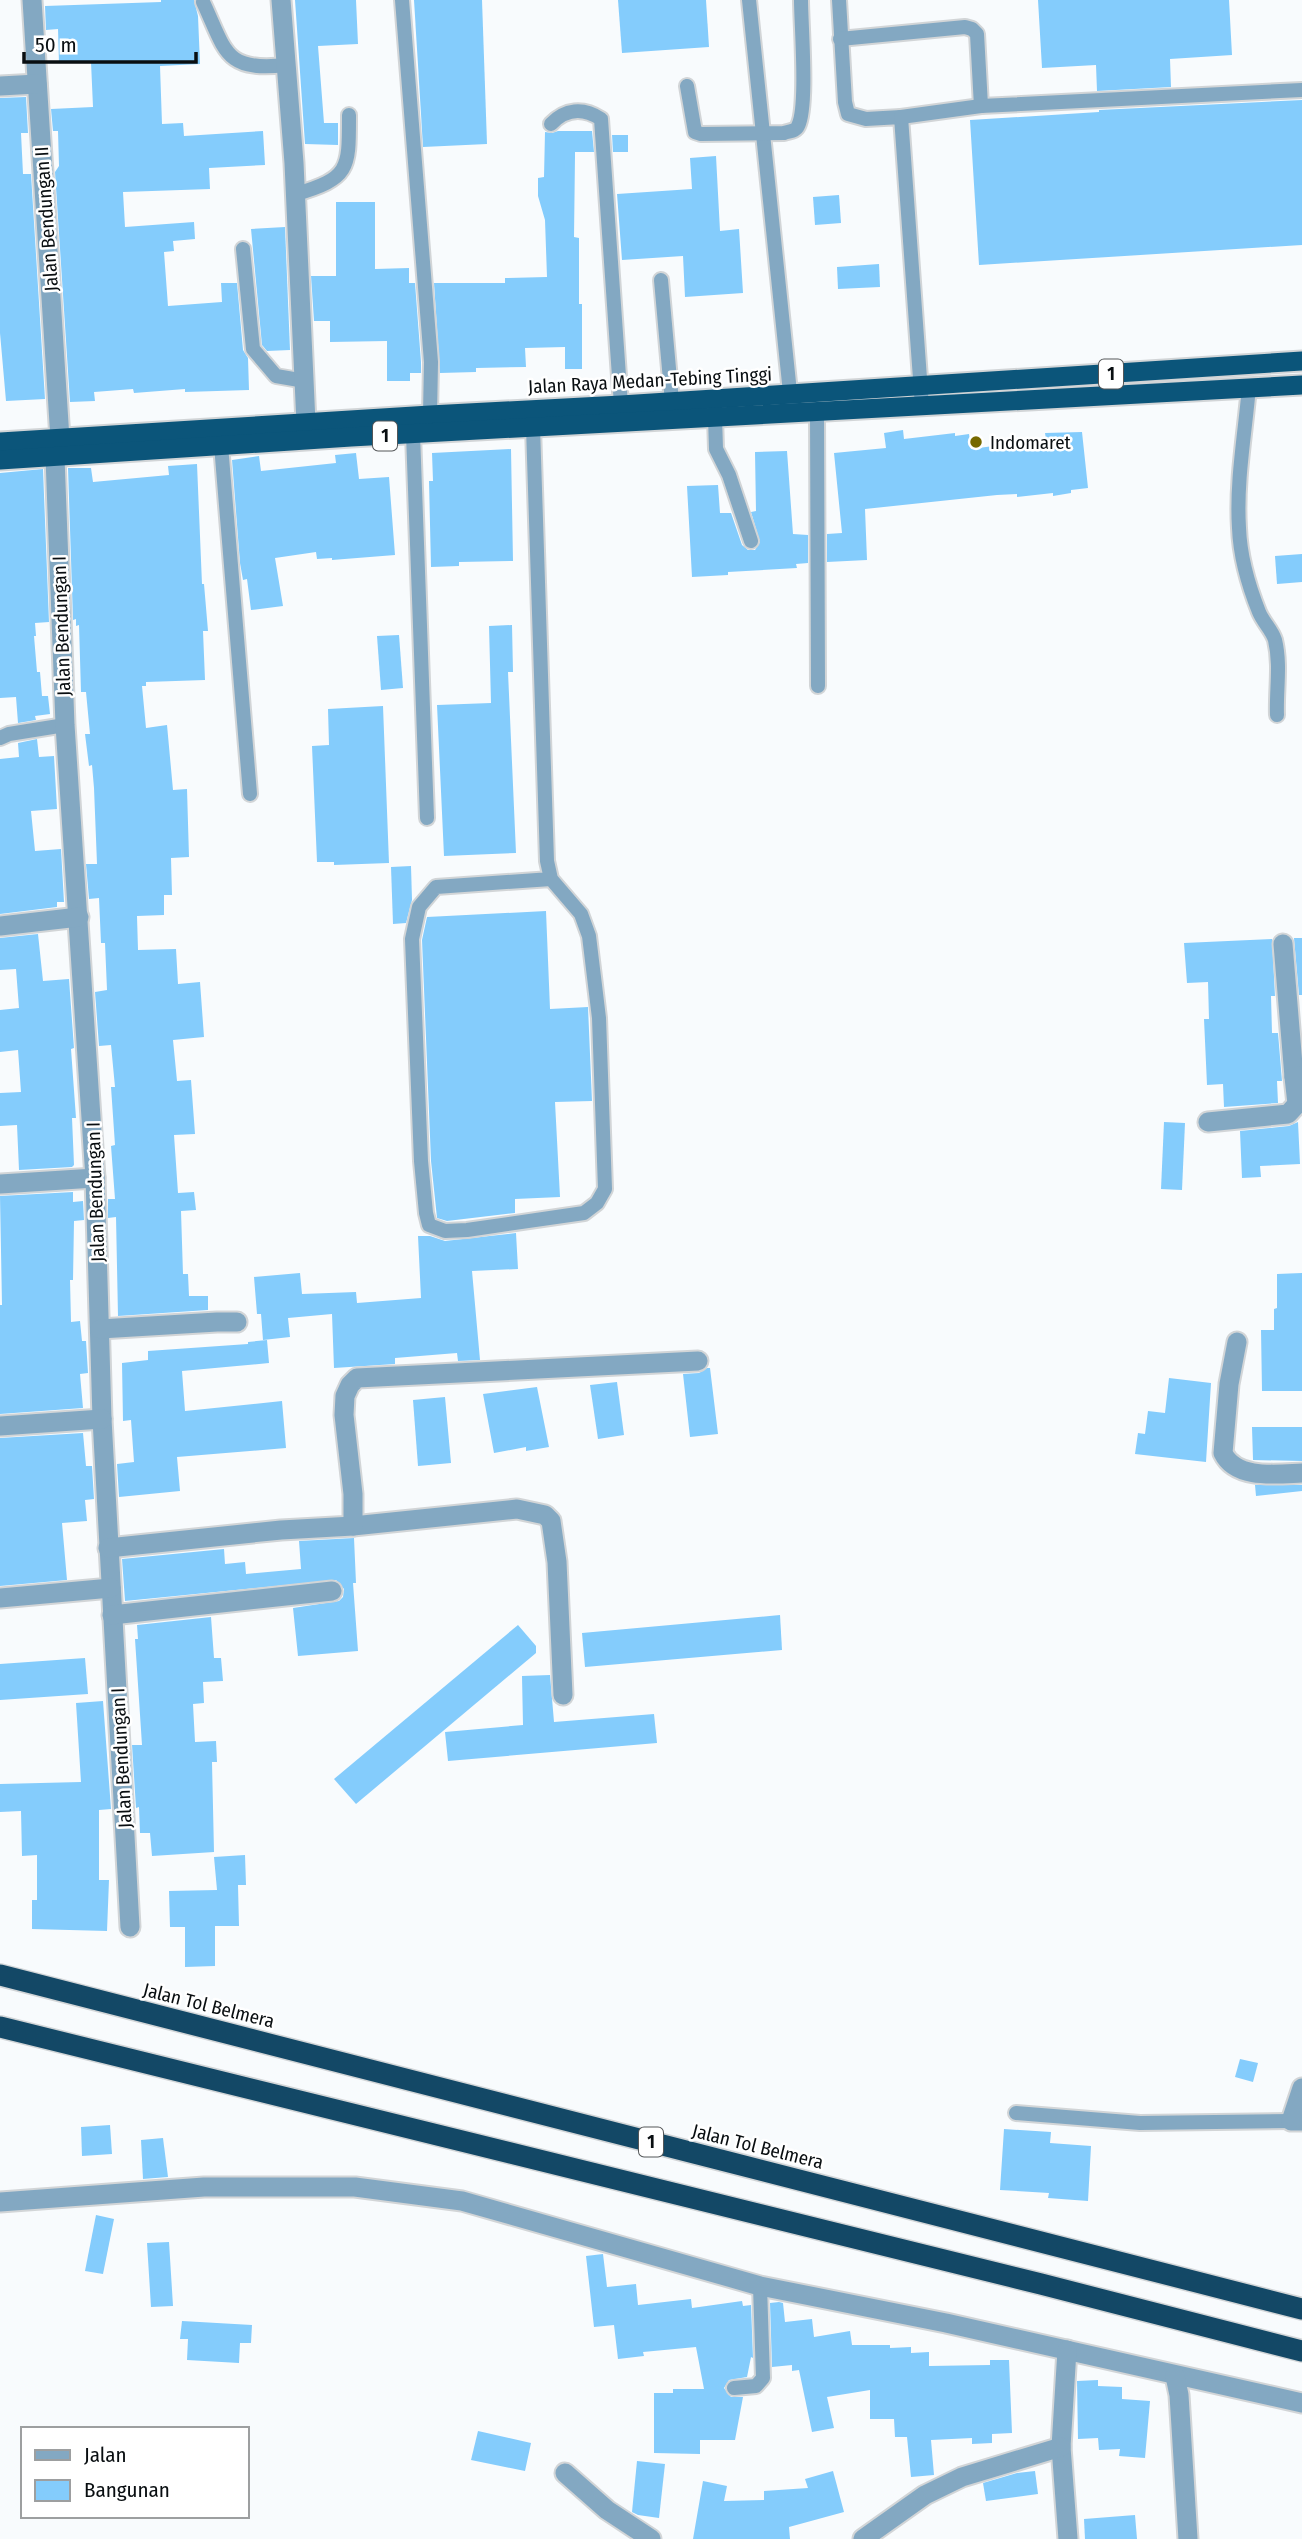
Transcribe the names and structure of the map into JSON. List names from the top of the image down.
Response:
{
  "streets": {
    "highway": ["1", "Jalan Raya Medan-Tebing Tinggi", "Jalan Tol Belmera"],
    "street": ["Jalan Bendungan II", "Jalan Bendungan I"]
  },
  "crossings": [
    ["Jalan Bendungan II", "Jalan Raya Medan-Tebing Tinggi"],
    ["Jalan Bendungan II", "Jalan Bendungan I"],
    ["Jalan Raya Medan-Tebing Tinggi", "Jalan Bendungan I"]
  ],
  "places": ["Indomaret"],
  "legend": ["Jalan", "Bangunan"],
  "scale_bar": "50 m"
}
